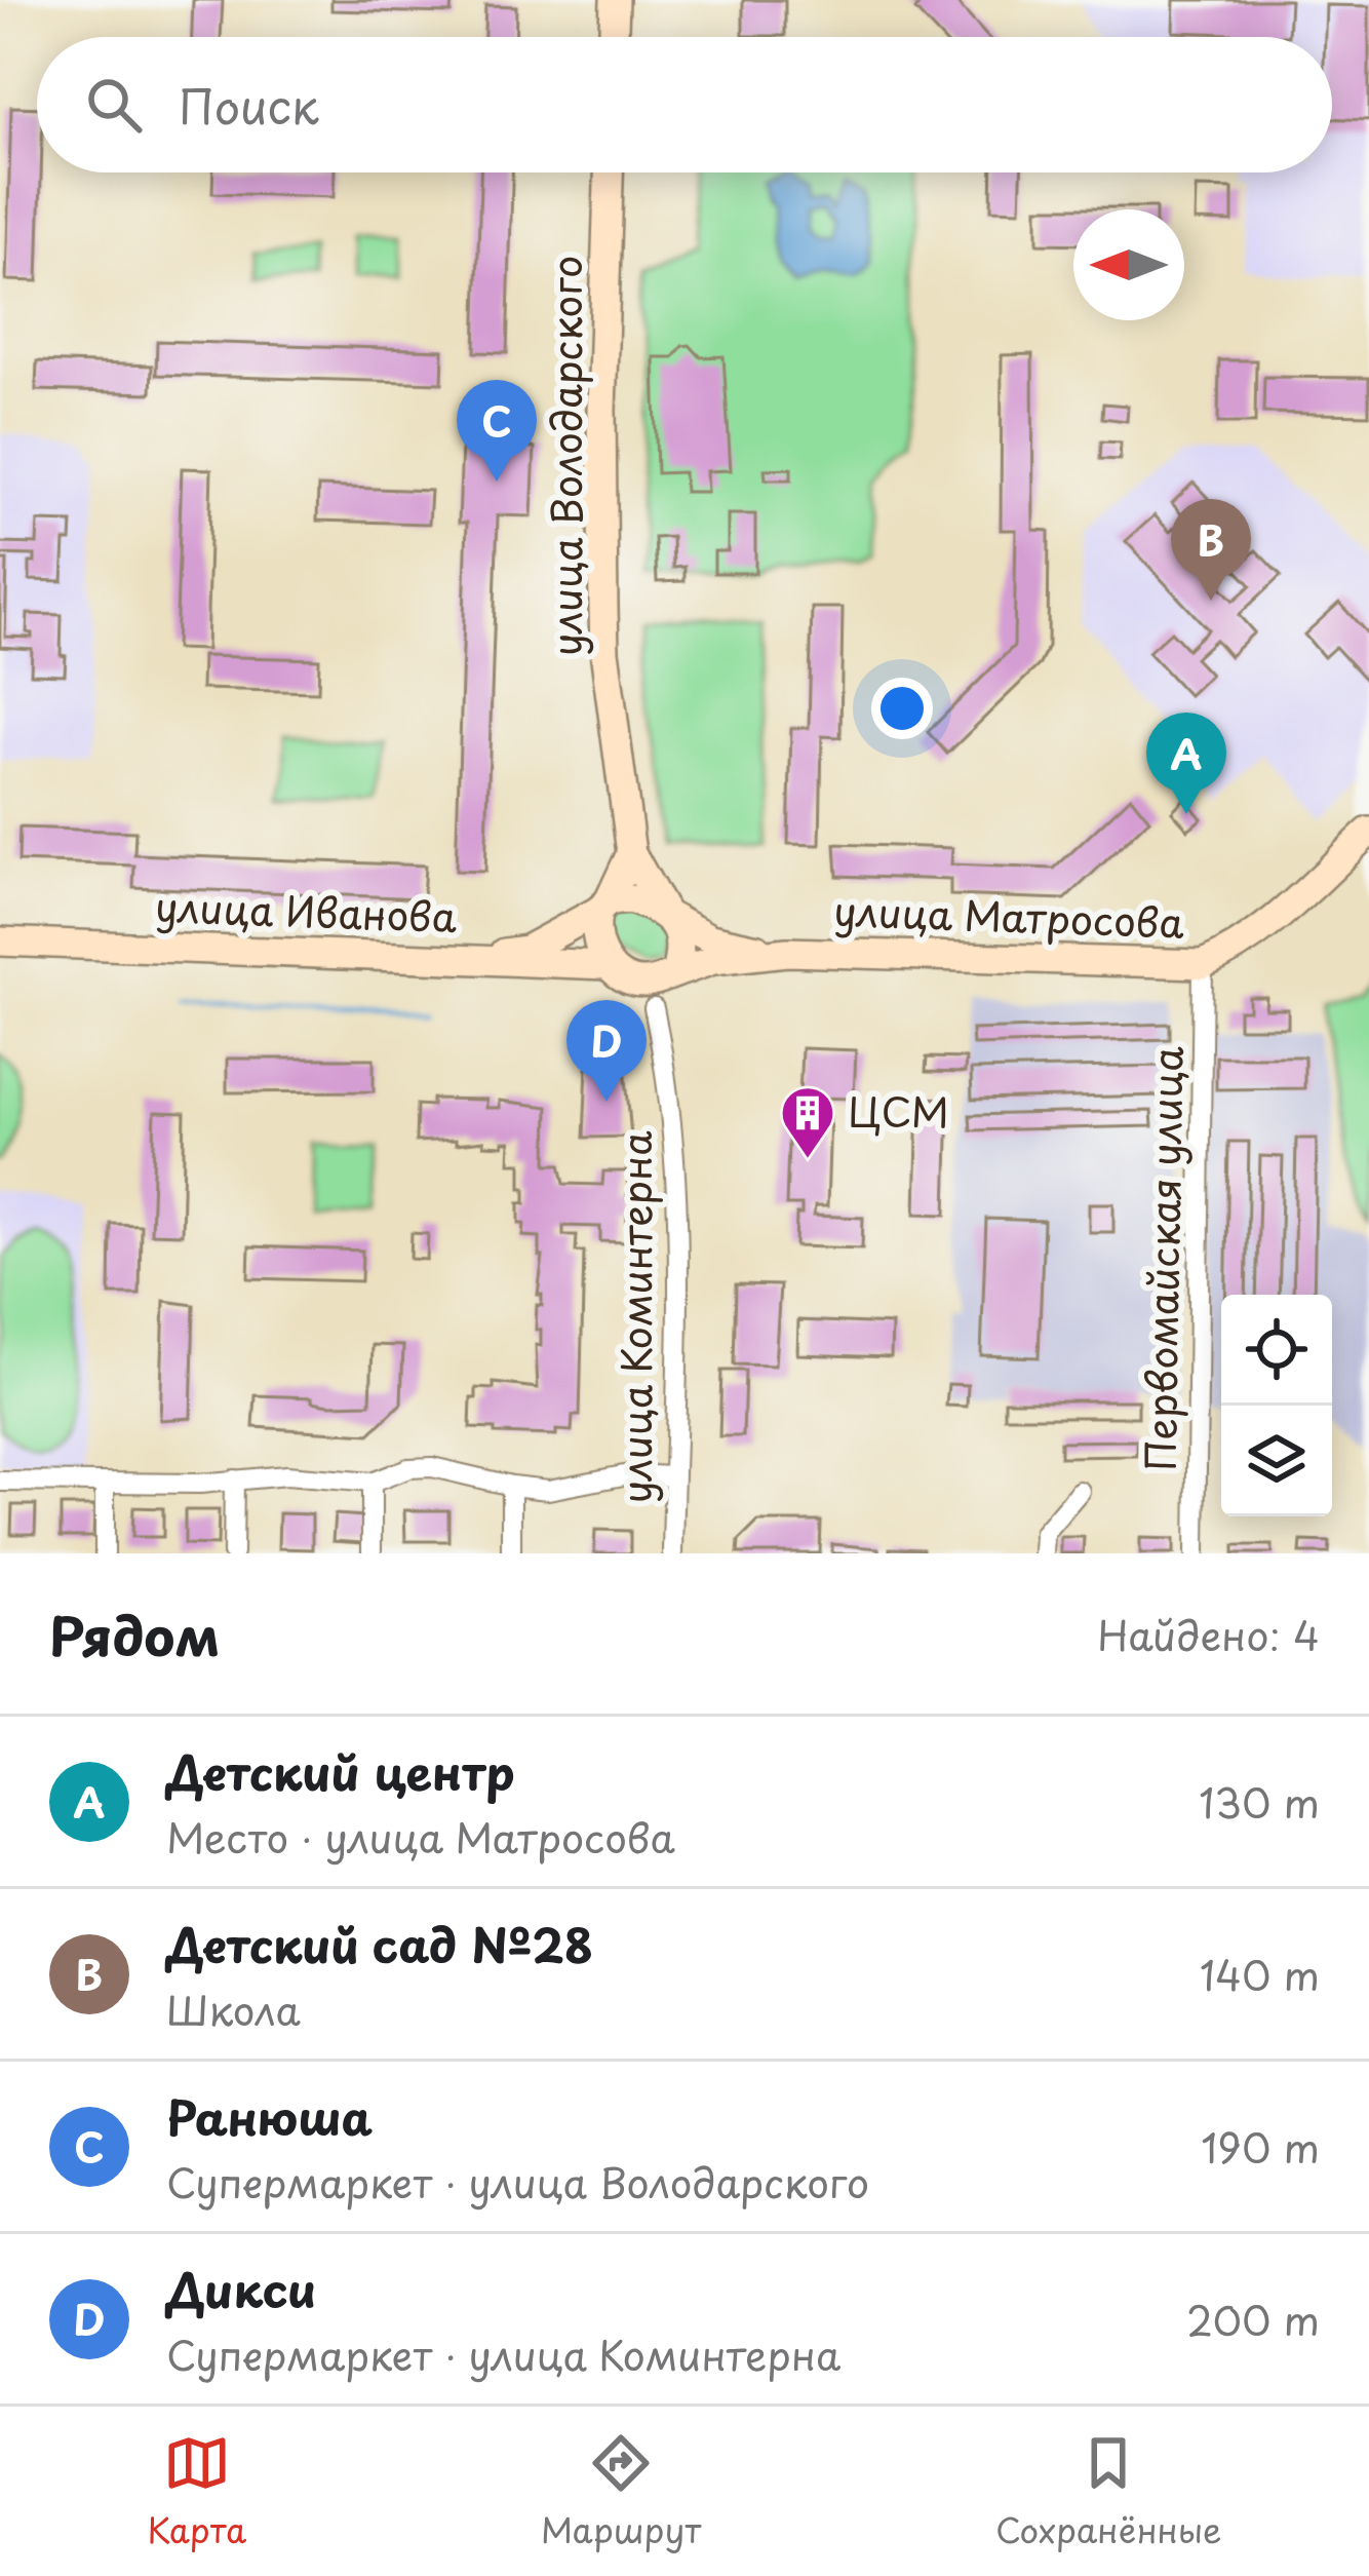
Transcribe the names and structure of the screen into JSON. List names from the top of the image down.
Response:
{
  "streets": {
    "street": [
      "улица Володарского",
      "улица Иванова",
      "улица Матросова",
      "Первомайская улица",
      "улица Коминтерна"
    ]
  },
  "crossings": [
    ["улица Иванова", "улица Матросова"],
    ["улица Матросова", "Первомайская улица"]
  ],
  "places": {
    "building": ["ЦСМ"]
  },
  "north": "left",
  "page": {
    "search": "Поиск",
    "pins": [
      "C",
      "B",
      "A",
      "D"
    ],
    "heading": ["Рядом", "Найдено: 4"],
    "list": [
      {
        "mark": "A",
        "name": "Детский центр",
        "note": "Место · улица Матросова",
        "value": "130 m"
      },
      {
        "mark": "B",
        "name": "Детский сад №28",
        "note": "Школа",
        "value": "140 m"
      },
      {
        "mark": "C",
        "name": "Ранюша",
        "note": "Супермаркет · улица Володарского",
        "value": "190 m"
      },
      {
        "mark": "D",
        "name": "Дикси",
        "note": "Супермаркет · улица Коминтерна",
        "value": "200 m"
      }
    ],
    "nav": ["Карта", "Маршрут", "Сохранённые"]
  }
}
